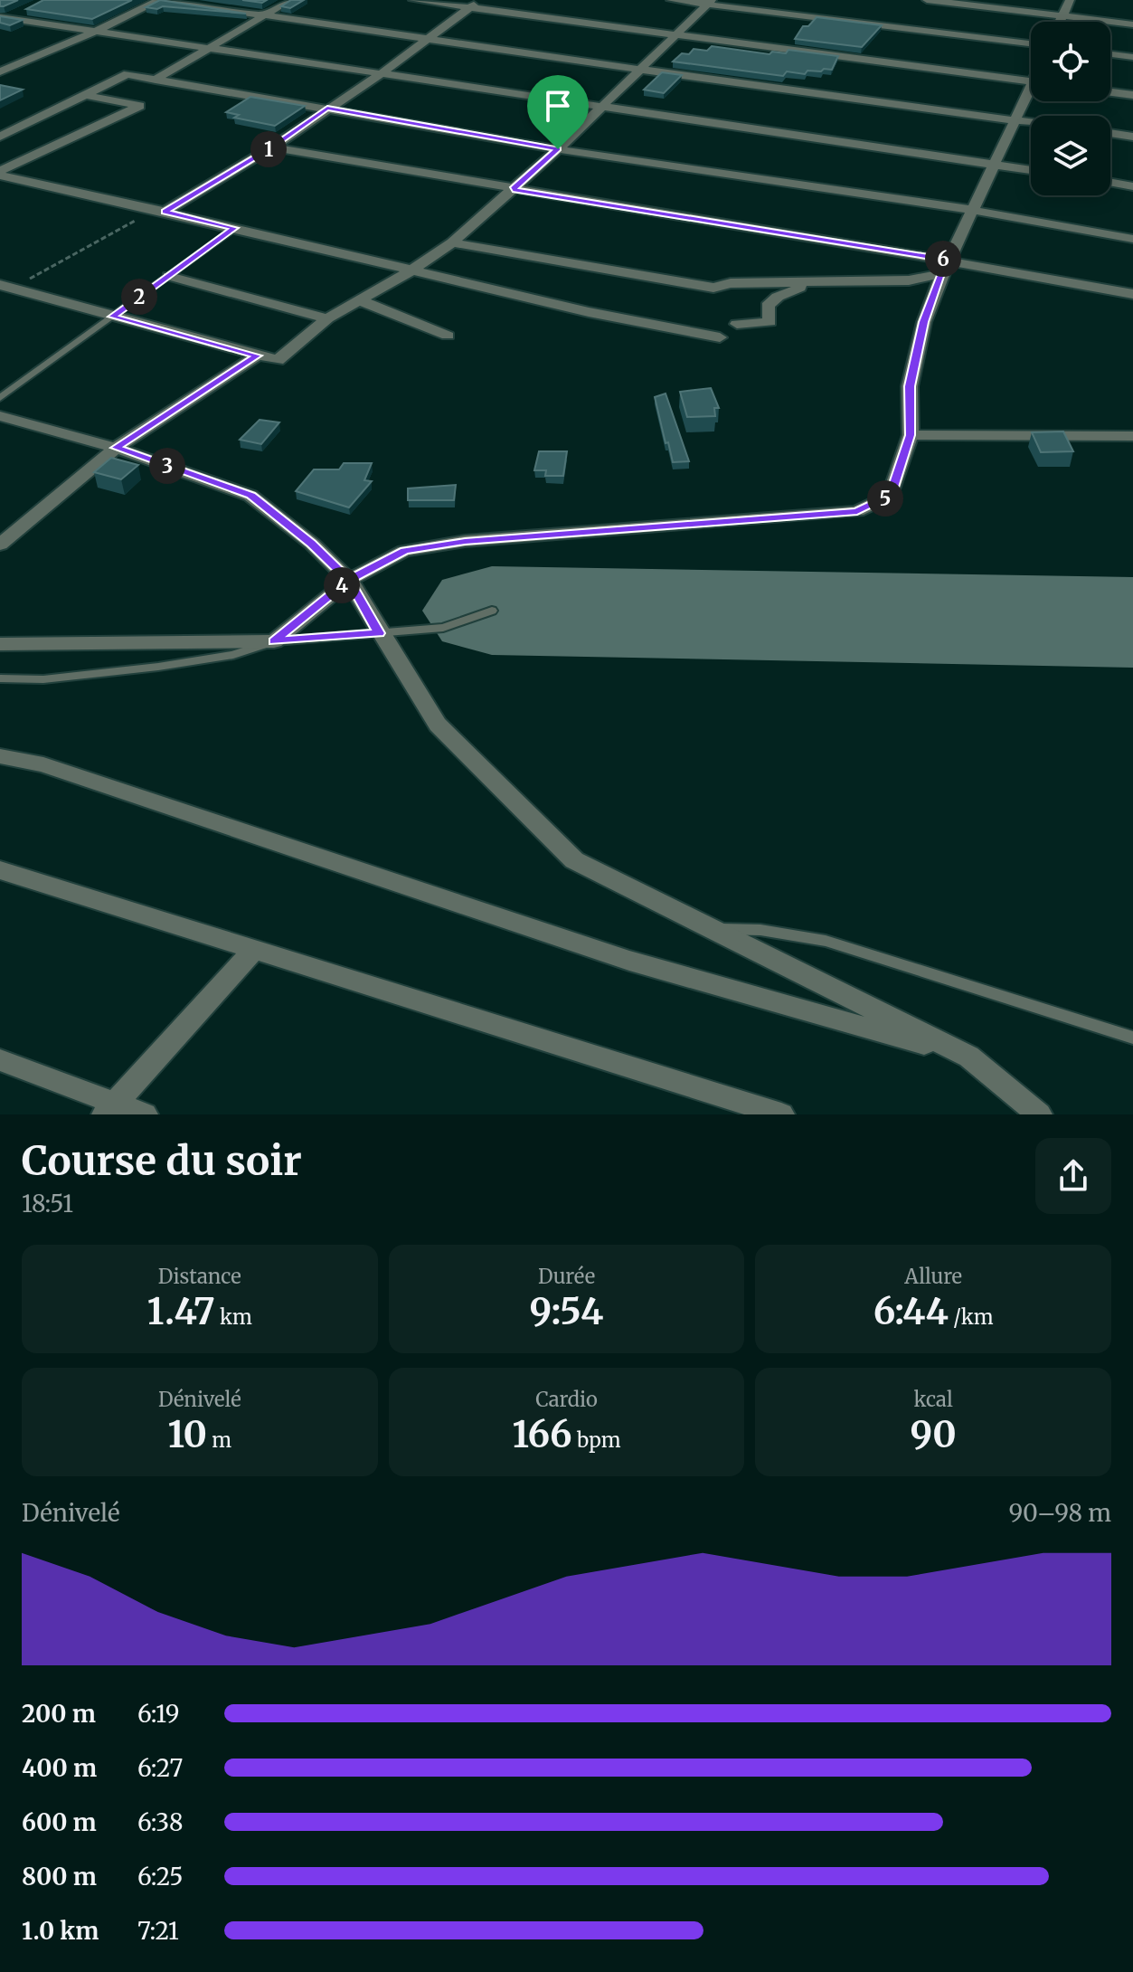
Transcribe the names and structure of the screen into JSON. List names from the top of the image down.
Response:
{
  "page": {
    "pins": [
      "1",
      "6",
      "2",
      "3",
      "5",
      "4"
    ],
    "heading": ["Course du soir", "18:51"],
    "stats": [
      ["Distance", "1.47 km"],
      ["Durée", "9:54"],
      ["Allure", "6:44 /km"],
      ["Dénivelé", "10 m"],
      ["Cardio", "166 bpm"],
      ["kcal", "90"]
    ],
    "chart": ["Dénivelé", "90–98 m"],
    "list": [
      {
        "name": "200 m",
        "note": "6:19"
      },
      {
        "name": "400 m",
        "note": "6:27"
      },
      {
        "name": "600 m",
        "note": "6:38"
      },
      {
        "name": "800 m",
        "note": "6:25"
      },
      {
        "name": "1.0 km",
        "note": "7:21"
      }
    ]
  }
}
